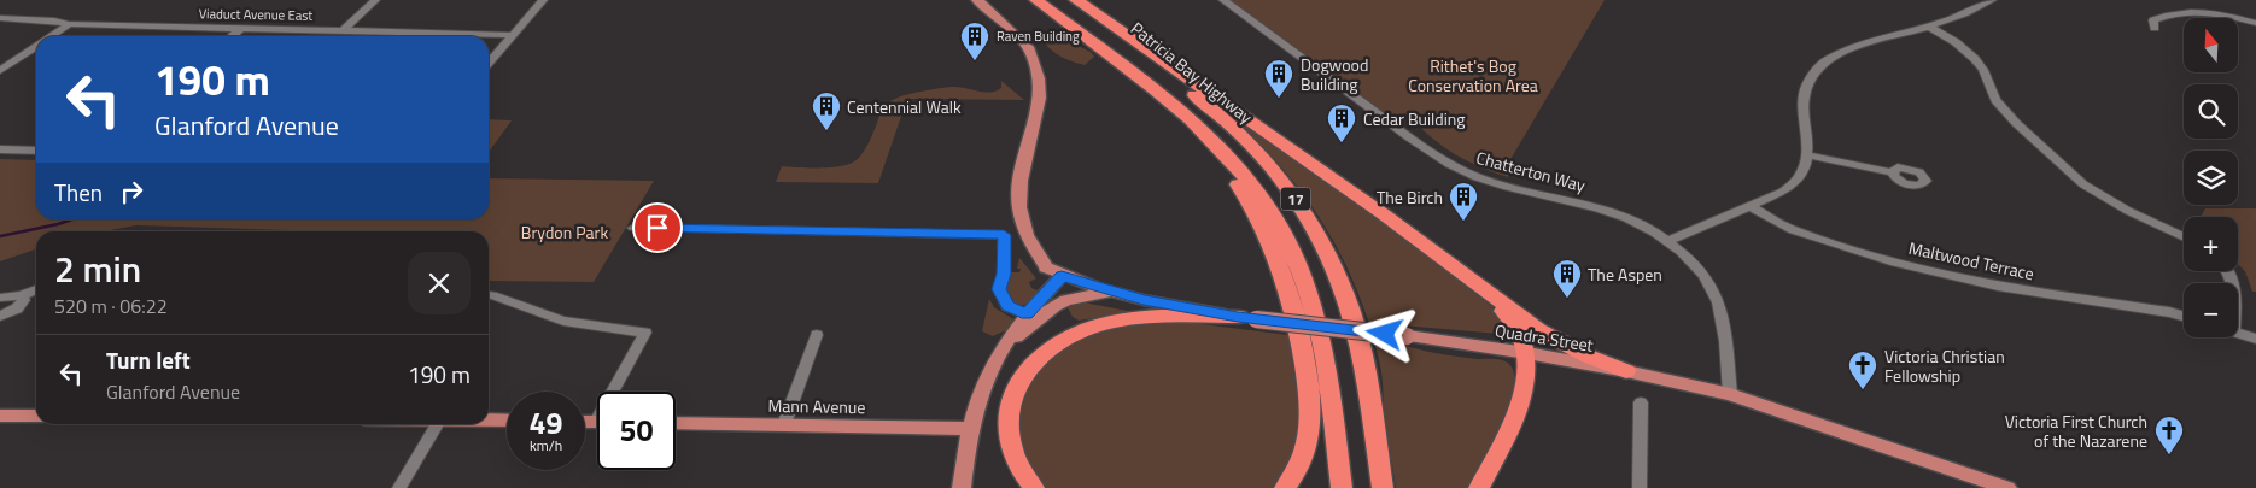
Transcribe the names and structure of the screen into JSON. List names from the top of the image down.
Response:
{
  "streets": {
    "highway": ["Patricia Bay Highway", "17"],
    "main road": ["Quadra Street", "Mann Avenue"],
    "street": ["Viaduct Avenue East", "Chatterton Way", "Maltwood Terrace"]
  },
  "crossings": [
    ["Chatterton Way", "Quadra Street"]
  ],
  "parks": ["Rithet's Bog Conservation Area", "Brydon Park"],
  "places": {
    "building": [
      "Raven Building",
      "Dogwood Building",
      "Centennial Walk",
      "Cedar Building",
      "The Birch",
      "The Aspen"
    ],
    "church": ["Victoria Christian Fellowship", "Victoria First Church of the Nazarene"]
  },
  "north": "top",
  "page": {
    "map_buttons": ["+", "−"],
    "turn": ["190 m", "Glanford Avenue"],
    "then": "Then",
    "heading": ["2 min", "520 m · 06:22"],
    "list": [
      {
        "name": "Turn left",
        "note": "Glanford Avenue",
        "value": "190 m"
      }
    ],
    "speed": "49 km/h",
    "limit": "50"
  }
}
